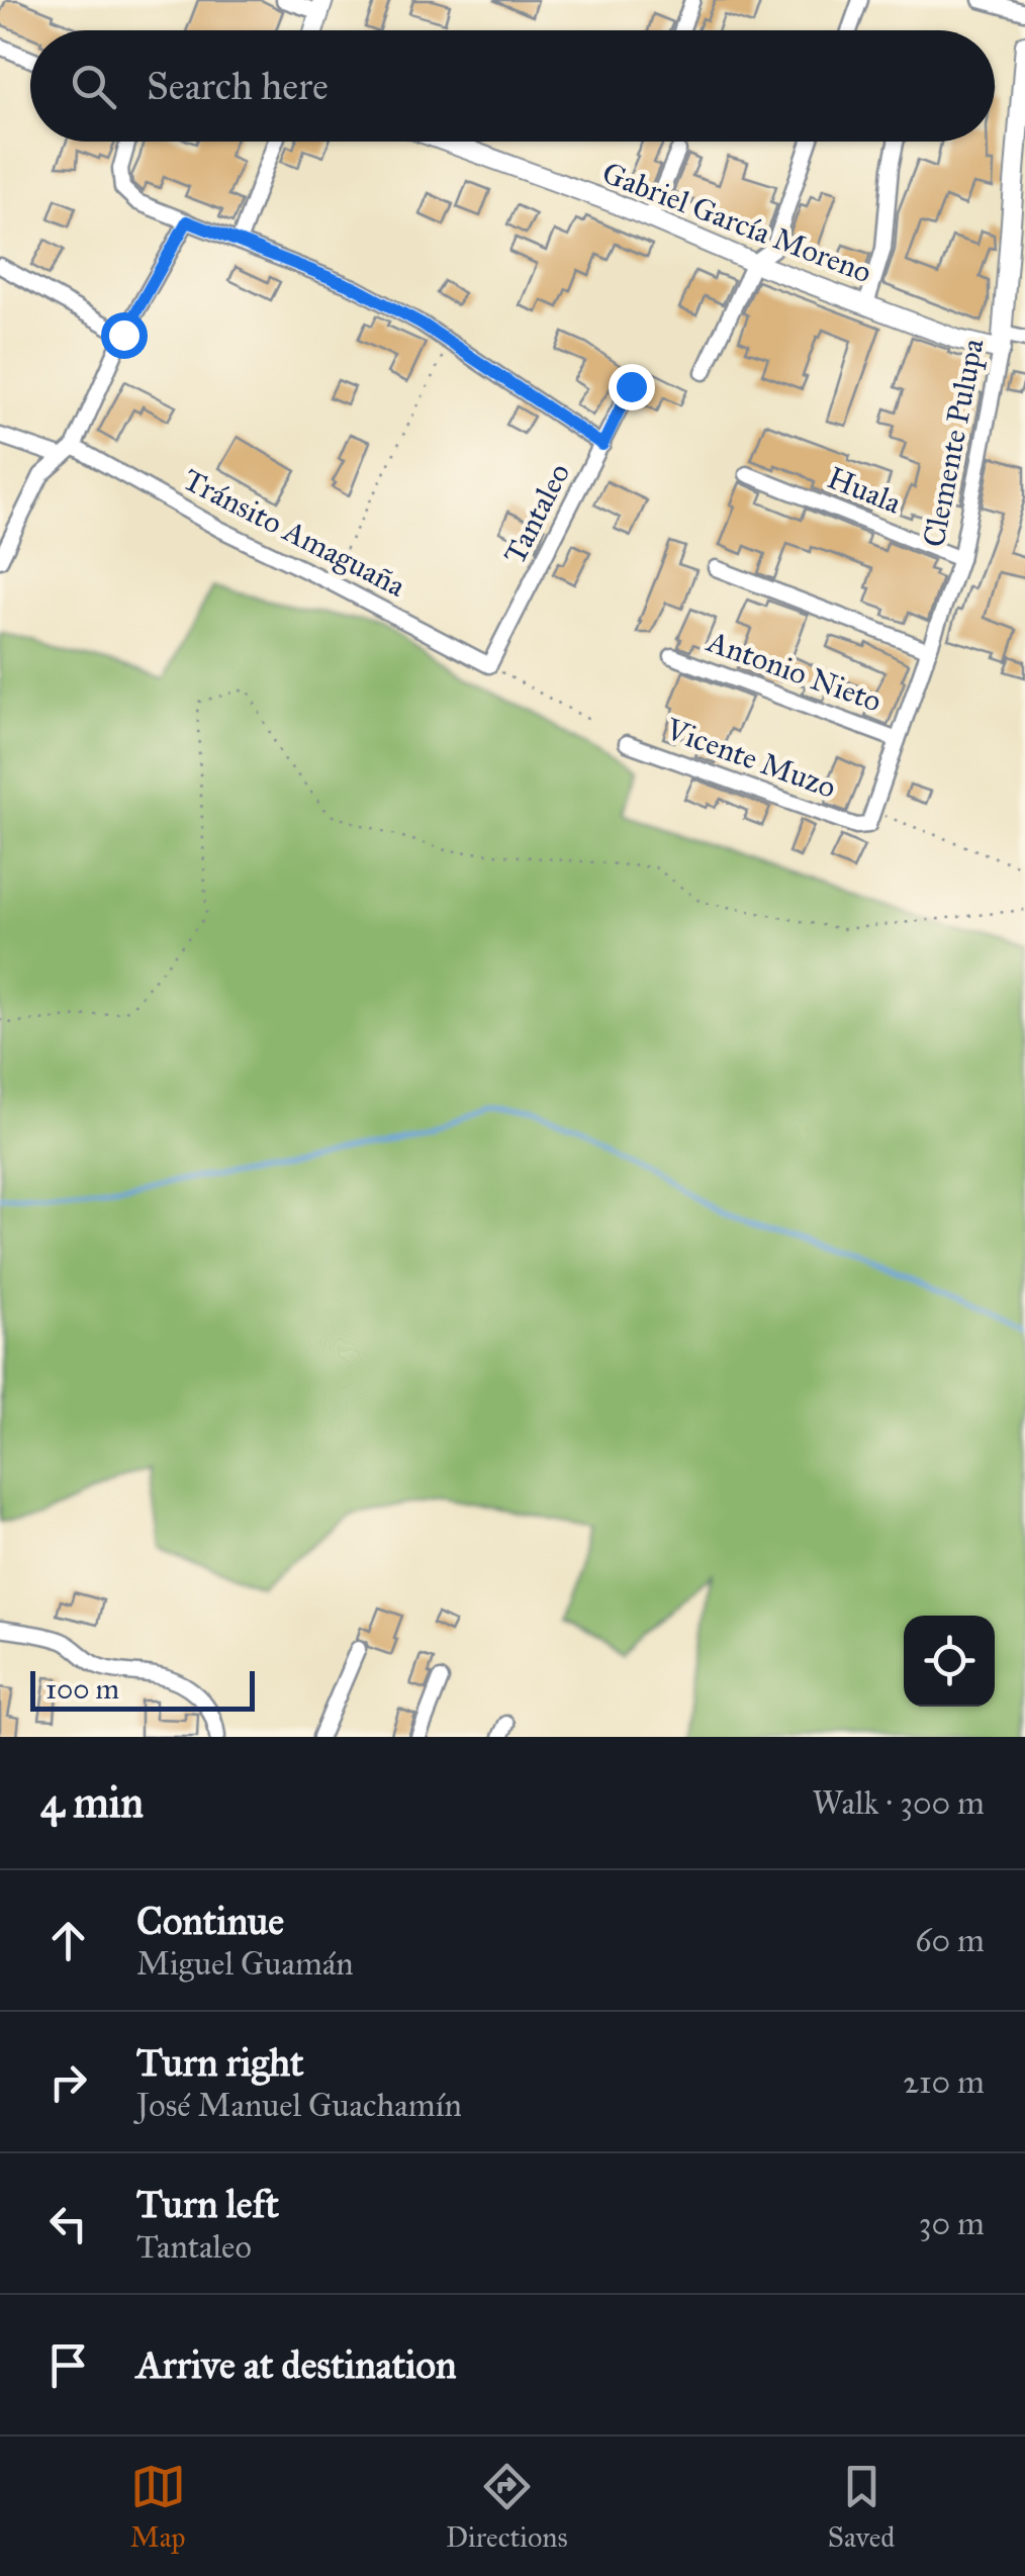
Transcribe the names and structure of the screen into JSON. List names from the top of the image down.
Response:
{
  "streets": {
    "street": [
      "Gabriel García Moreno",
      "Clemente Pulupa",
      "Huala",
      "Tantaleo",
      "Tránsito Amaguaña",
      "Antonio Nieto",
      "Vicente Muzo"
    ]
  },
  "crossings": [
    ["Gabriel García Moreno", "Clemente Pulupa"],
    ["Clemente Pulupa", "Huala"],
    ["Clemente Pulupa", "Antonio Nieto"],
    ["Clemente Pulupa", "Vicente Muzo"],
    ["Tantaleo", "Tránsito Amaguaña"]
  ],
  "scale_bar": "100 m",
  "page": {
    "search": "Search here",
    "scale": "100 m",
    "heading": ["4 min", "Walk · 300 m"],
    "list": [
      ["Continue", "Miguel Guamán", "60 m"],
      ["Turn right", "José Manuel Guachamín", "210 m"],
      ["Turn left", "Tantaleo", "30 m"],
      "Arrive at destination"
    ],
    "nav": ["Map", "Directions", "Saved"]
  }
}
